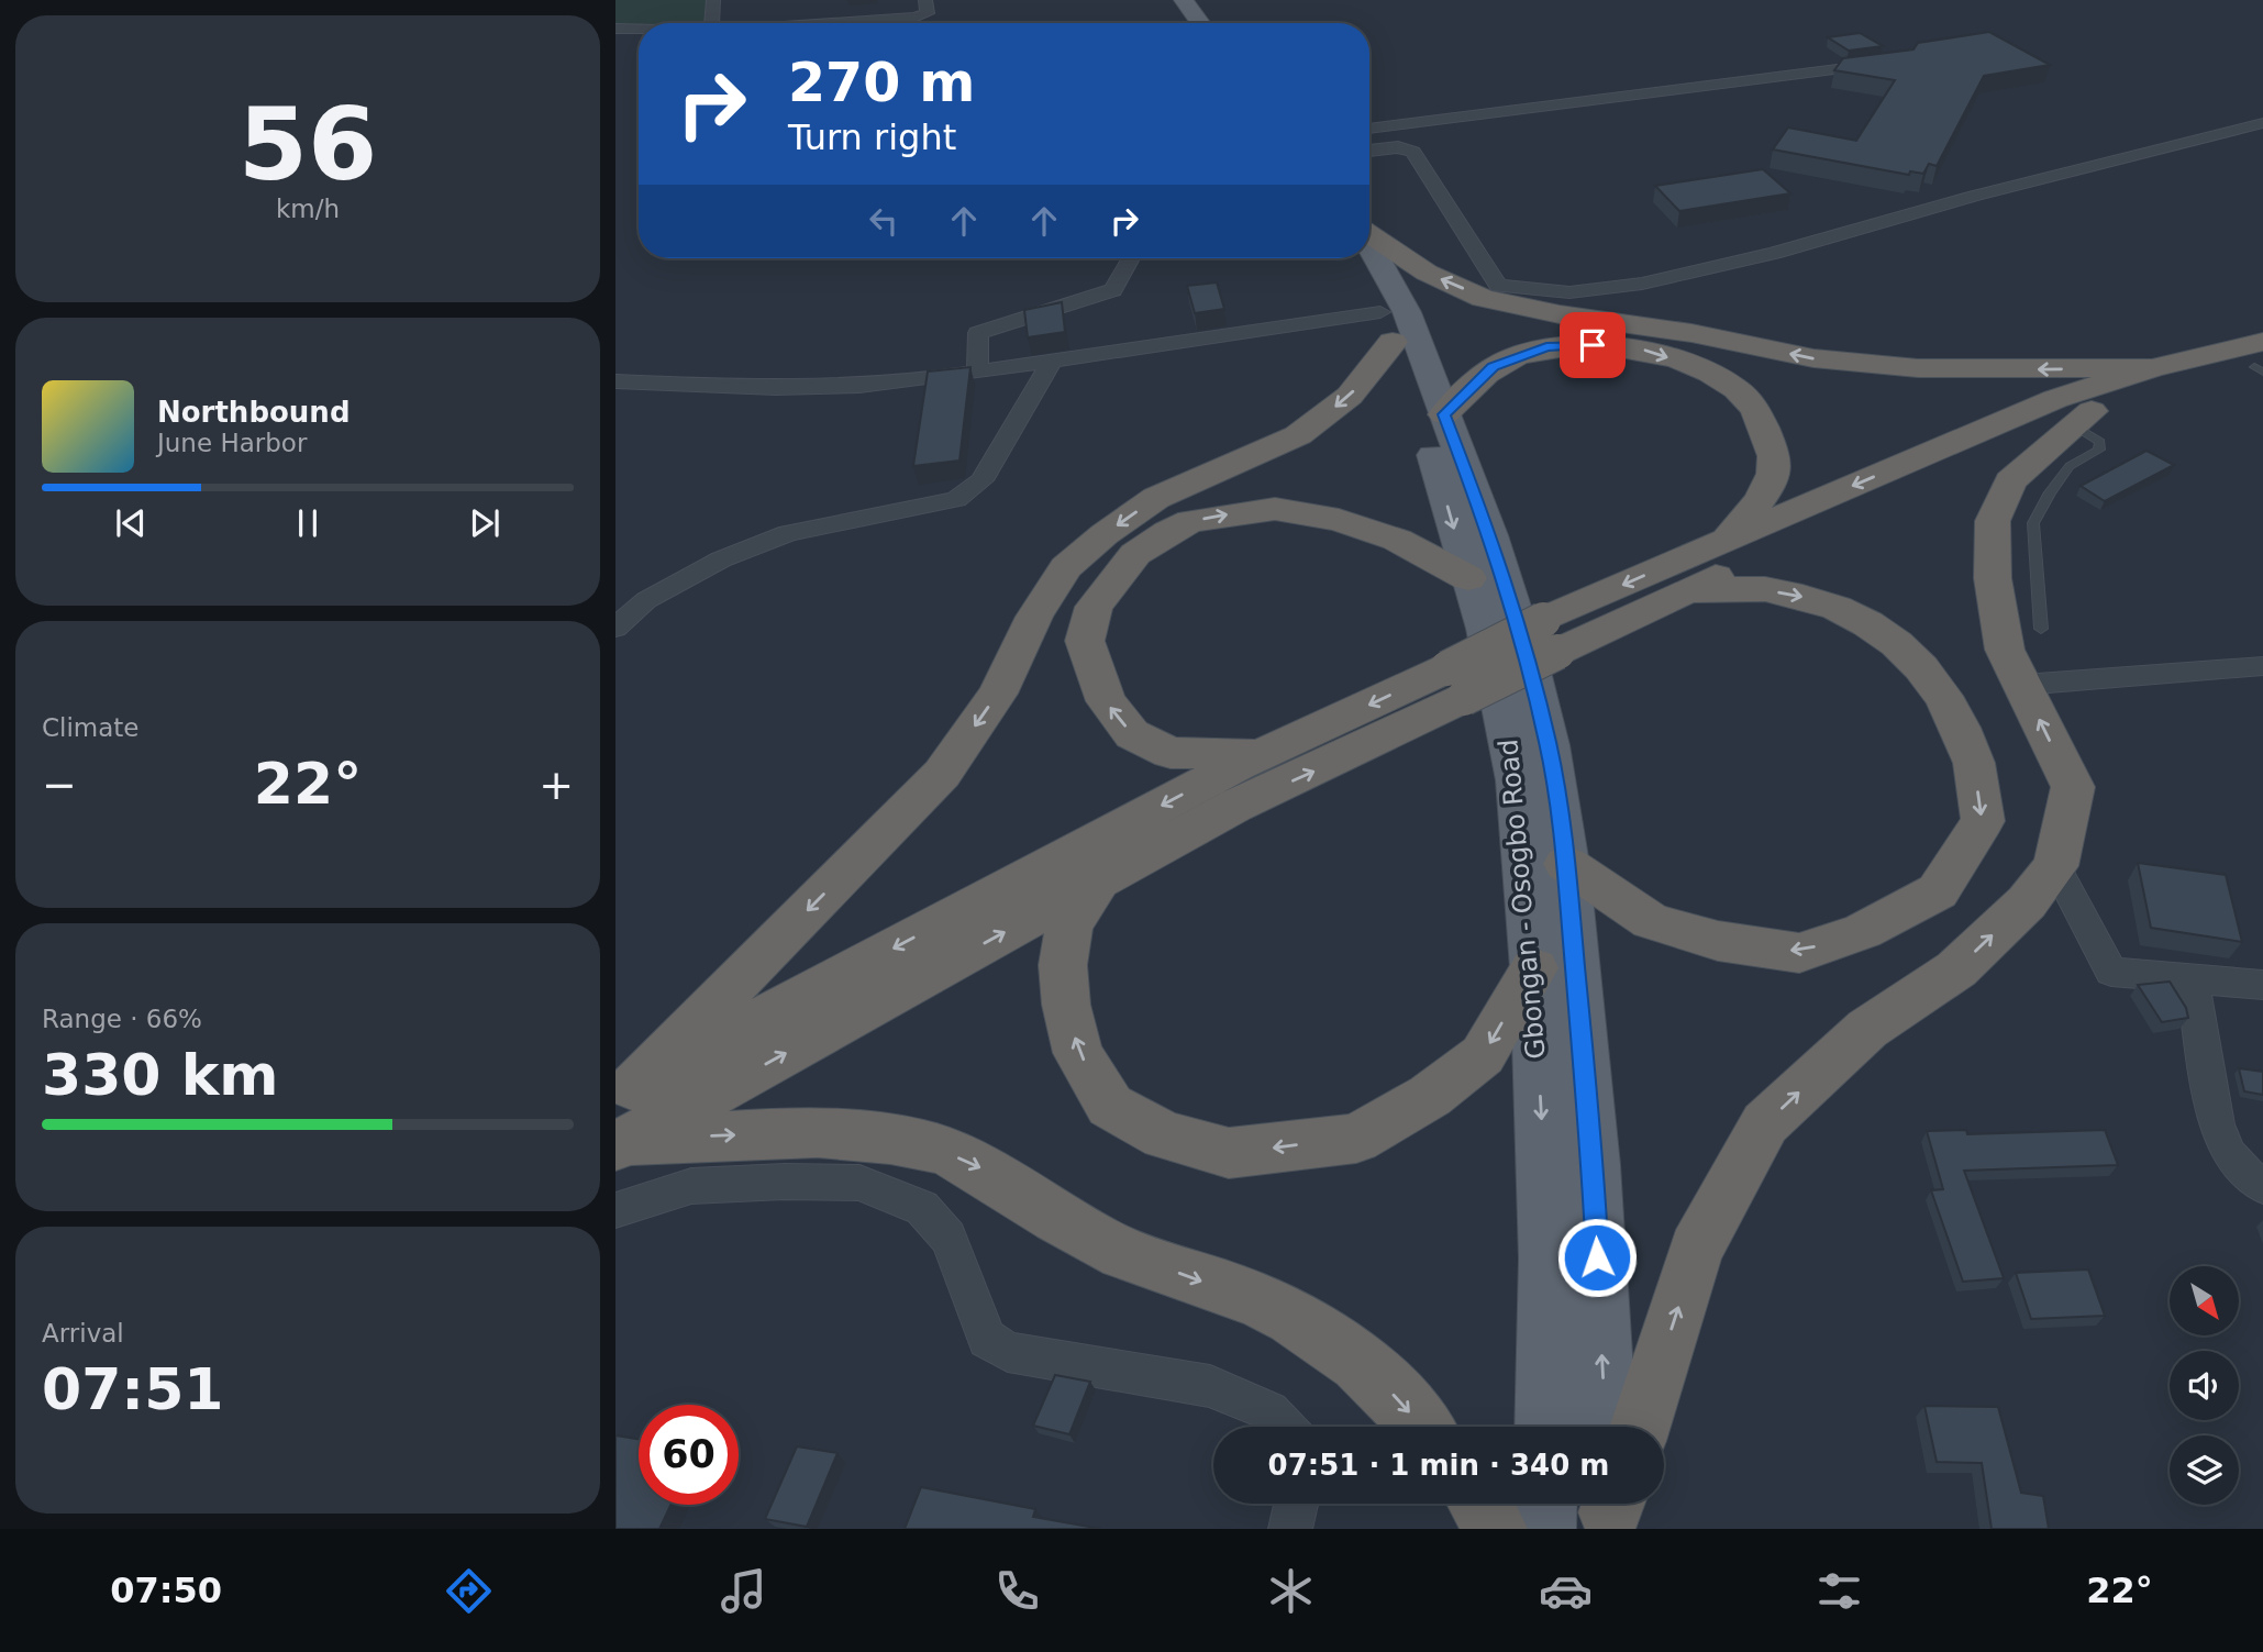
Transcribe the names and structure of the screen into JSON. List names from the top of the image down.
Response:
{
  "streets": {
    "main road": ["Gbongan - Osogbo Road"]
  },
  "north": "bottom right",
  "page": {
    "tile": [
      ["56", "km/h"],
      "Climate",
      ["Range · 66%", "330 km"],
      ["Arrival", "07:51"]
    ],
    "turn": ["270 m", "Turn right"],
    "song": ["Northbound", "June Harbor"],
    "heat": ["−", "22°", "+"],
    "limit": "60",
    "trip": "07:51 · 1 min · 340 m",
    "tabs": ["07:50", "22°"]
  }
}
